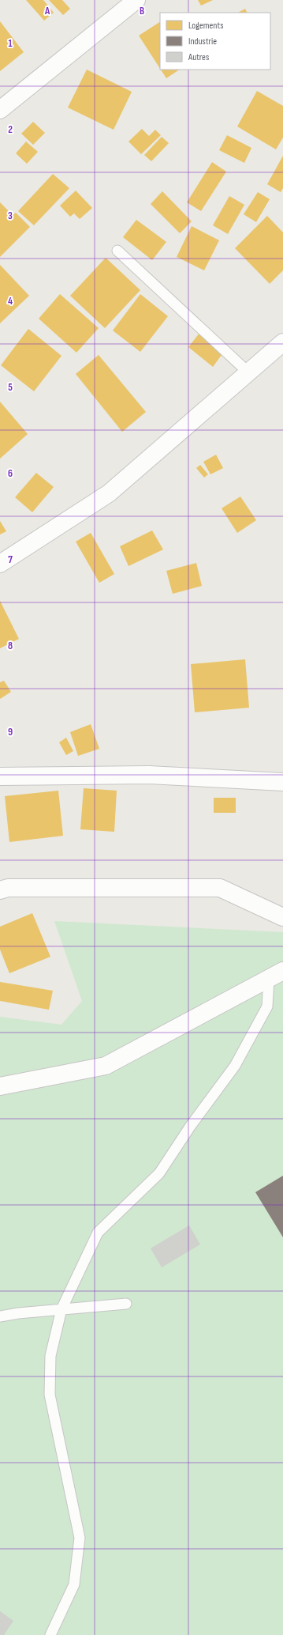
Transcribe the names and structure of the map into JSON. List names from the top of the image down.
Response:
{
  "legend": ["Logements", "Industrie", "Autres"],
  "grid": {
    "columns": ["A", "B"],
    "rows": [
      "1",
      "2",
      "3",
      "4",
      "5",
      "6",
      "7",
      "8",
      "9"
    ]
  }
}
